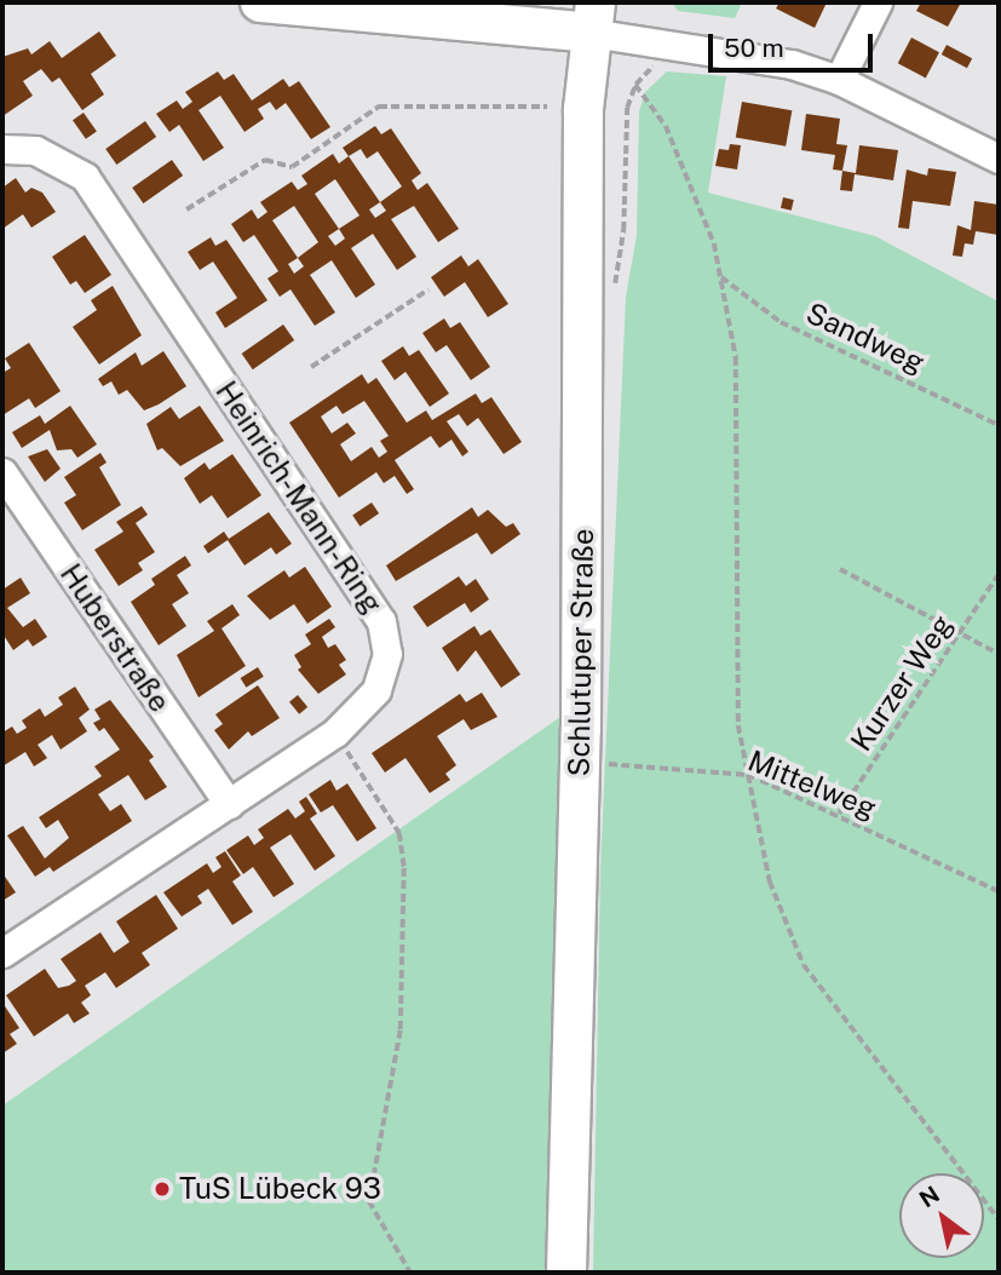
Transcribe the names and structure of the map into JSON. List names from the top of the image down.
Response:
{
  "streets": {
    "main road": ["Schlutuper Straße"],
    "street": ["Heinrich-Mann-Ring", "Huberstraße"],
    "path": ["Sandweg", "Kurzer Weg", "Mittelweg"]
  },
  "crossings": [
    ["Heinrich-Mann-Ring", "Huberstraße"],
    ["Kurzer Weg", "Mittelweg"]
  ],
  "places": ["TuS Lübeck 93"],
  "scale_bar": "50 m",
  "north": "top left"
}
